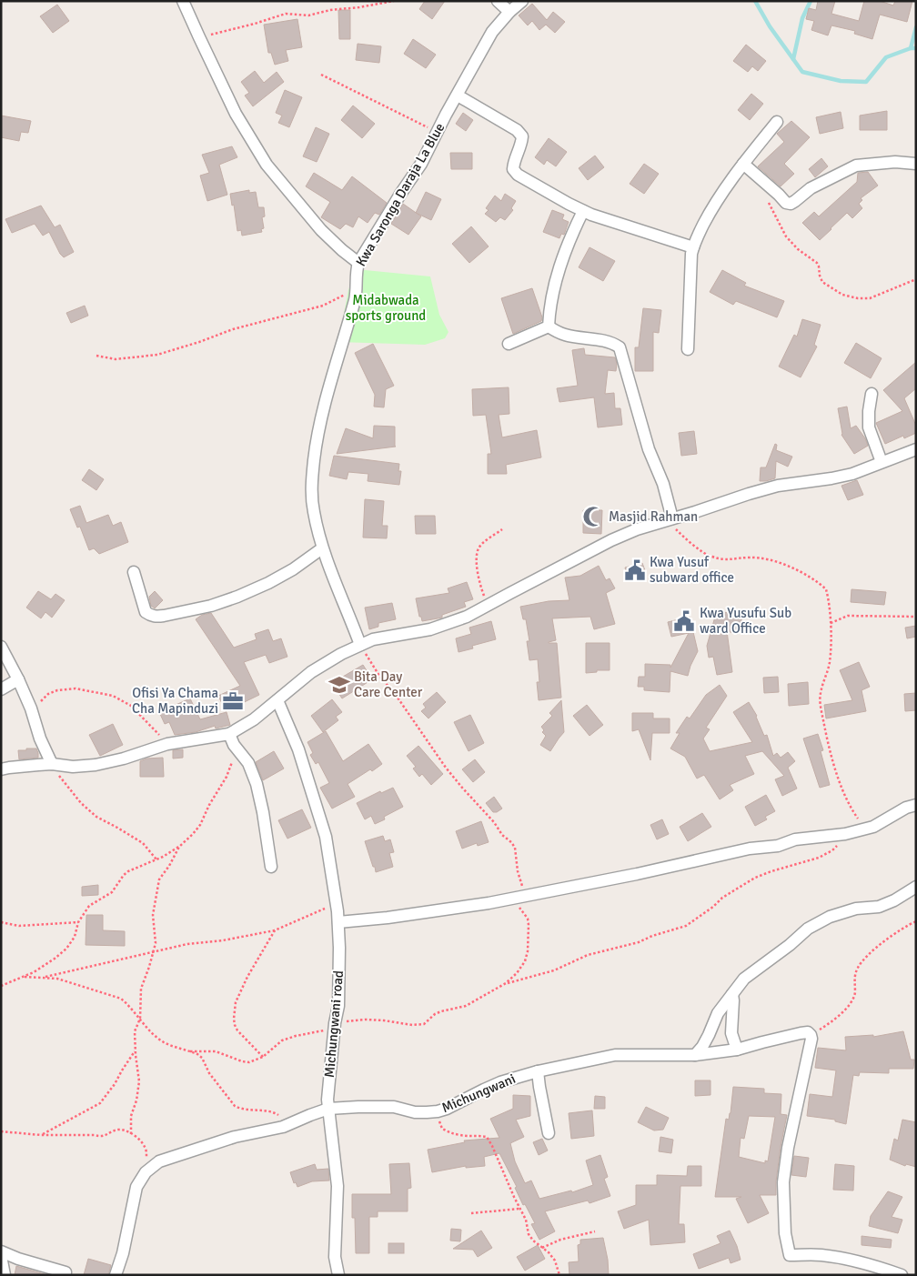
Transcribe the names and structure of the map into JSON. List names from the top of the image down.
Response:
{
  "streets": {
    "street": ["Kwa Saronga Daraja La Blue", "Michungwani road", "Michungwani"]
  },
  "crossings": [
    ["Michungwani road", "Michungwani"]
  ],
  "parks": ["Midabwada sports ground"],
  "places": {
    "mosque": ["Masjid Rahman"],
    "public building": ["Kwa Yusuf subward office", "Kwa Yusufu Sub ward Office"],
    "school or university": ["Bita Day Care Center"],
    "office": ["Ofisi Ya Chama Cha Mapinduzi"]
  }
}
